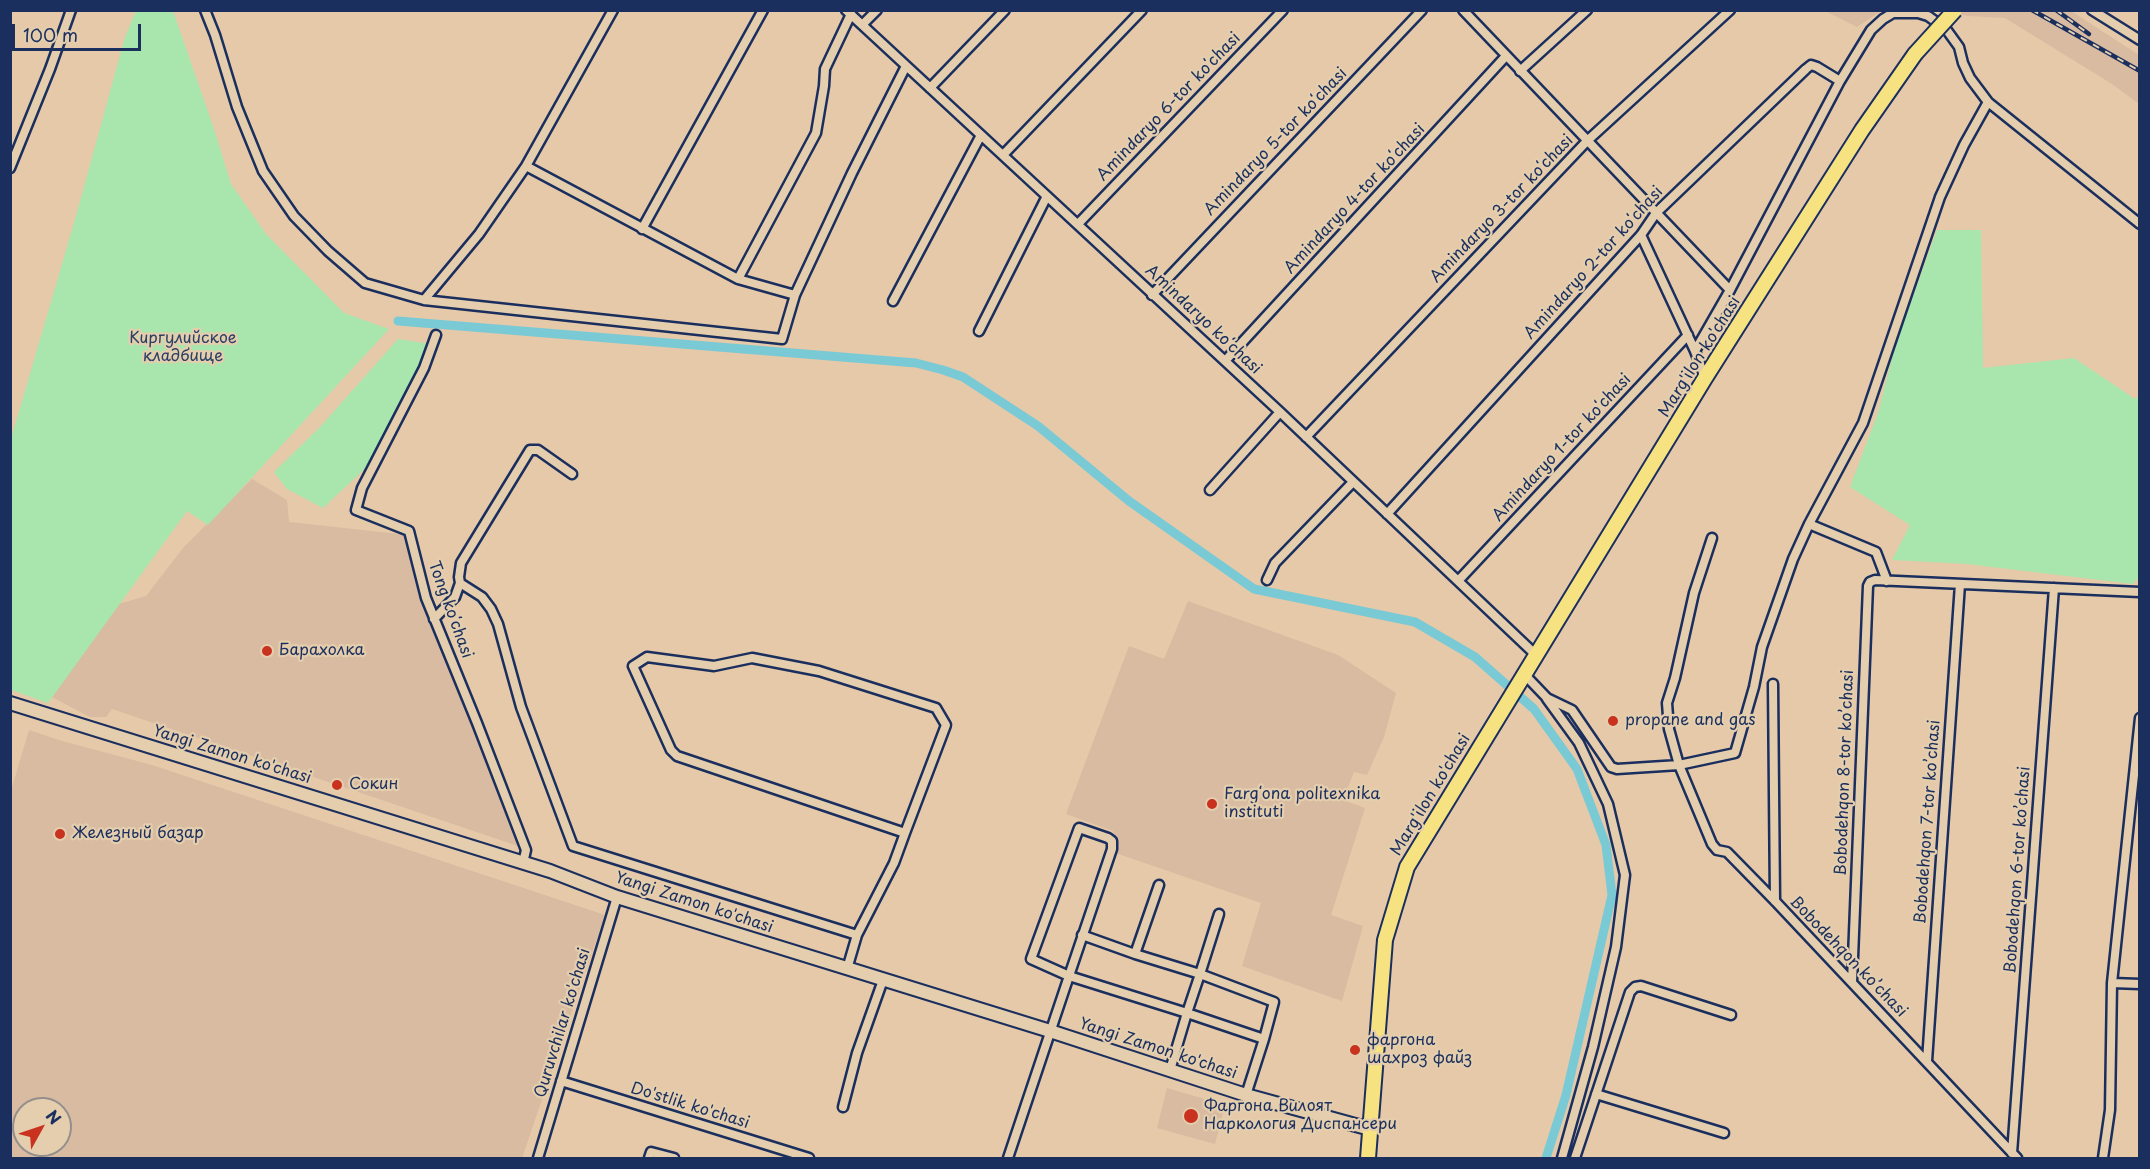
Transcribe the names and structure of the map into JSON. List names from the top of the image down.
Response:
{
  "streets": {
    "main road": ["Marg'ilon ko'chasi"],
    "street": [
      "Amindaryo 6-tor koʻchasi",
      "Amindaryo 5-tor koʻchasi",
      "Amindaryo 4-tor koʻchasi",
      "Amindaryo 3-tor koʻchasi",
      "Amindaryo 2-tor koʻchasi",
      "Amindaryo koʻchasi",
      "Amindaryo 1-tor koʻchasi",
      "Tong koʻchasi",
      "Yangi Zamon ko'chasi",
      "Bobodehqon 8-tor koʼchasi",
      "Bobodehqon 7-tor koʼchasi",
      "Bobodehqon 6-tor koʼchasi",
      "Bobodehqon koʼchasi",
      "Quruvchilar ko'chasi",
      "Do'stlik ko'chasi"
    ]
  },
  "crossings": [
    ["Amindaryo 6-tor koʻchasi", "Amindaryo koʻchasi"],
    ["Amindaryo 5-tor koʻchasi", "Amindaryo koʻchasi"],
    ["Amindaryo 4-tor koʻchasi", "Amindaryo koʻchasi"],
    ["Amindaryo 3-tor koʻchasi", "Amindaryo koʻchasi"],
    ["Amindaryo 2-tor koʻchasi", "Amindaryo koʻchasi"],
    ["Amindaryo koʻchasi", "Marg'ilon ko'chasi"],
    ["Amindaryo koʻchasi", "Amindaryo 1-tor koʻchasi"],
    ["Marg'ilon ko'chasi", "Yangi Zamon ko'chasi"],
    ["Tong koʻchasi", "Yangi Zamon ko'chasi"],
    ["Yangi Zamon ko'chasi", "Quruvchilar ko'chasi"],
    ["Bobodehqon 8-tor koʼchasi", "Bobodehqon koʼchasi"],
    ["Bobodehqon 7-tor koʼchasi", "Bobodehqon koʼchasi"],
    ["Bobodehqon 6-tor koʼchasi", "Bobodehqon koʼchasi"],
    ["Quruvchilar ko'chasi", "Do'stlik ko'chasi"]
  ],
  "parks": ["Киргулийское кладбище"],
  "places": [
    "Барахолка",
    "propane and gas",
    "Сокин",
    "Fargʻona politexnika instituti",
    "Железный базар",
    "фаргона шахроз файз",
    "Фаргона Вилоят Наркология Диспансери"
  ],
  "scale_bar": "100 m",
  "north": "top right"
}
